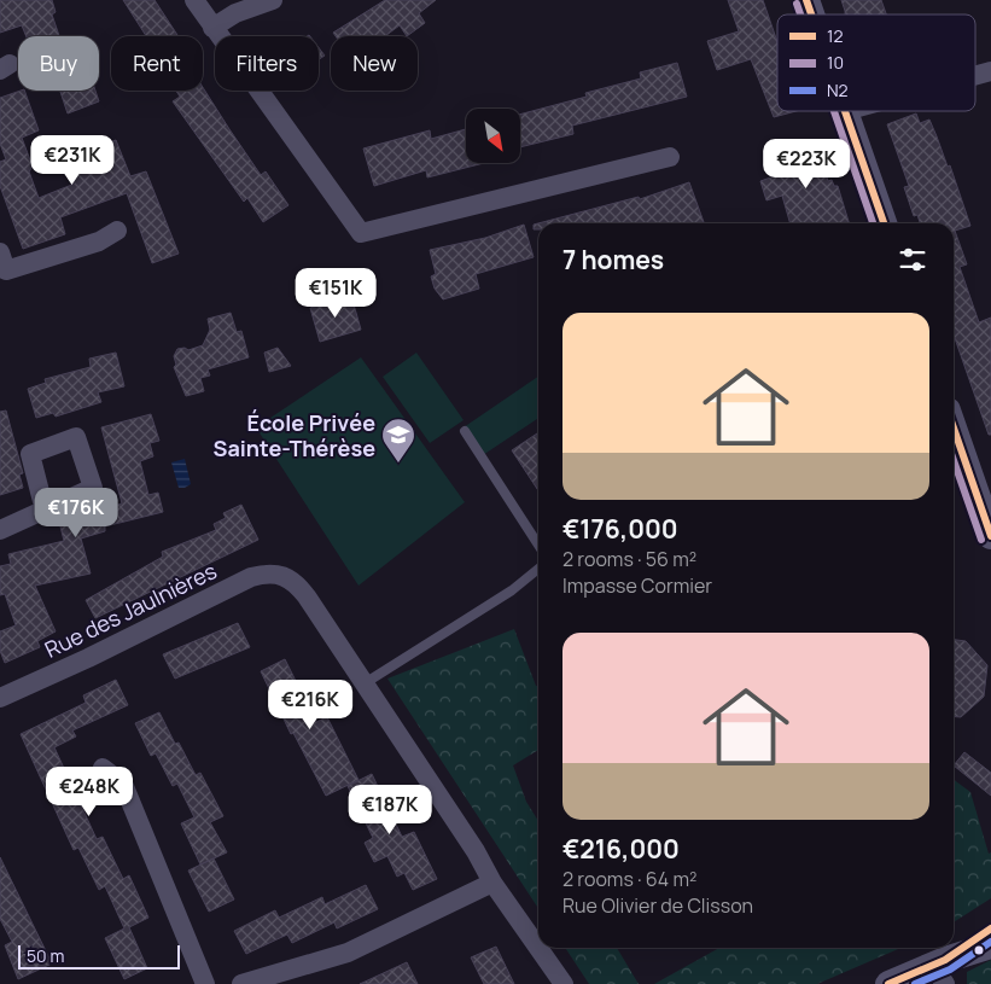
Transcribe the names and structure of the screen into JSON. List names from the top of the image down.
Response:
{
  "streets": {
    "street": ["Rue des Jaulnières"]
  },
  "places": {
    "school or university": ["École Privée Sainte-Thérèse"]
  },
  "lines": ["transit line 12", "transit line 10", "transit line N2"],
  "legend": ["12", "10", "N2"],
  "scale_bar": "50 m",
  "north": "bottom right",
  "page": {
    "chip": [
      "Buy",
      "Rent",
      "Filters",
      "New"
    ],
    "price": [
      "€231K",
      "€223K",
      "€151K",
      "€176K",
      "€216K",
      "€248K",
      "€187K"
    ],
    "heading": "7 homes",
    "list": [
      {
        "name": "€176,000",
        "note": "2 rooms · 56 m² · Impasse Cormier"
      },
      {
        "name": "€216,000",
        "note": "2 rooms · 64 m² · Rue Olivier de Clisson"
      }
    ],
    "scale": "50 m"
  }
}
